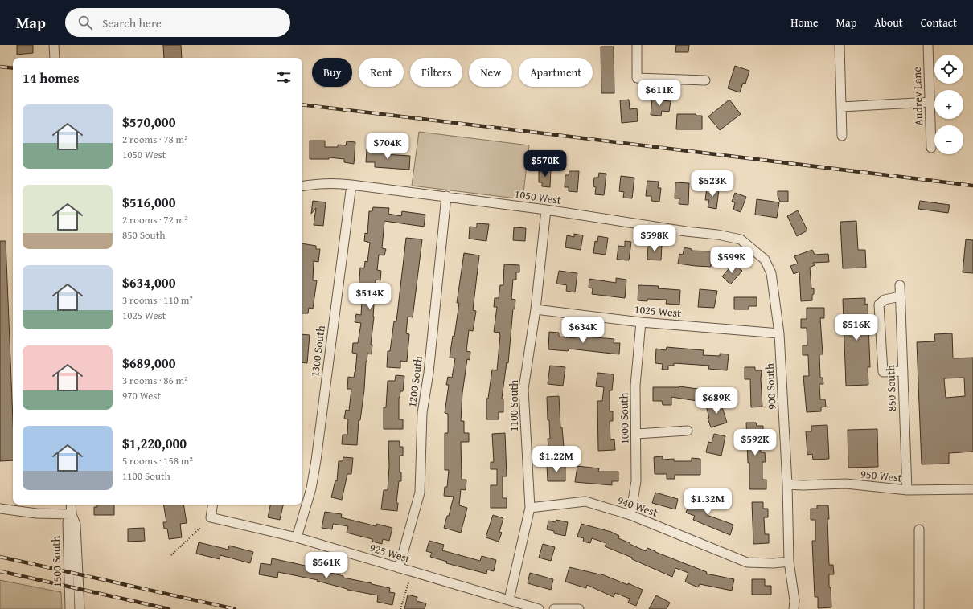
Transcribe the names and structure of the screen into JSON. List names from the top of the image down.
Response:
{
  "streets": {
    "street": [
      "Audrev Lane",
      "1050 West",
      "1025 West",
      "1300 South",
      "1200 South",
      "900 South",
      "850 South",
      "1100 South",
      "1000 South",
      "950 West",
      "940 West",
      "925 West",
      "1500 South"
    ]
  },
  "crossings": [
    ["1050 West", "1300 South"],
    ["1050 West", "1200 South"],
    ["1050 West", "900 South"],
    ["1050 West", "1100 South"],
    ["1025 West", "900 South"],
    ["1025 West", "1100 South"],
    ["1025 West", "1000 South"],
    ["1300 South", "925 West"],
    ["1200 South", "925 West"],
    ["900 South", "950 West"],
    ["900 South", "940 West"],
    ["850 South", "950 West"],
    ["1100 South", "940 West"],
    ["1100 South", "925 West"],
    ["1000 South", "940 West"]
  ],
  "page": {
    "header": "Map",
    "search": "Search here",
    "nav": [
      "Home",
      "Map",
      "About",
      "Contact"
    ],
    "map_buttons": ["+", "−"],
    "chip": [
      "Buy",
      "Rent",
      "Filters",
      "New",
      "Apartment"
    ],
    "heading": "14 homes",
    "price": [
      "$611K",
      "$704K",
      "$570K",
      "$523K",
      "$598K",
      "$599K",
      "$514K",
      "$516K",
      "$634K",
      "$689K",
      "$592K",
      "$1.22M",
      "$1.32M",
      "$561K"
    ],
    "list": [
      {
        "name": "$570,000",
        "note": "2 rooms · 78 m² · 1050 West"
      },
      {
        "name": "$516,000",
        "note": "2 rooms · 72 m² · 850 South"
      },
      {
        "name": "$634,000",
        "note": "3 rooms · 110 m² · 1025 West"
      },
      {
        "name": "$689,000",
        "note": "3 rooms · 86 m² · 970 West"
      },
      {
        "name": "$1,220,000",
        "note": "5 rooms · 158 m² · 1100 South"
      }
    ]
  }
}
